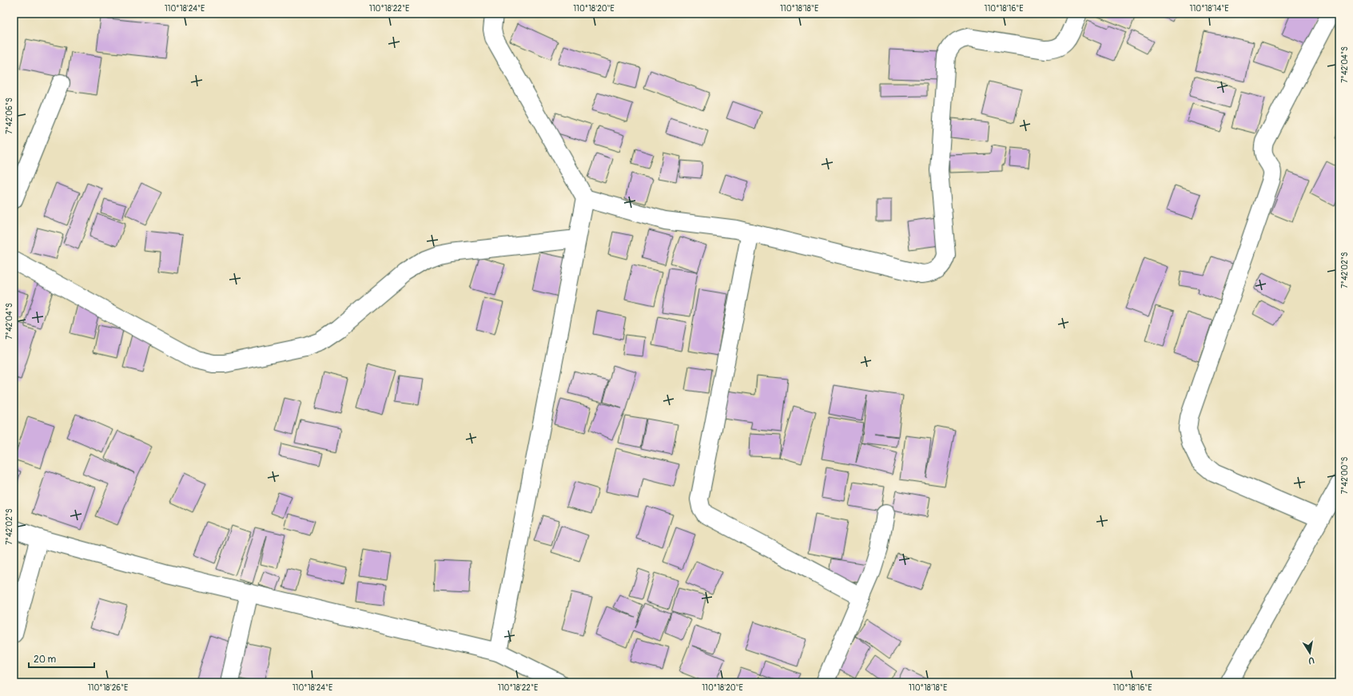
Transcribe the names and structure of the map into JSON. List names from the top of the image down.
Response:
{
  "scale_bar": "20 m",
  "north": "bottom",
  "coordinates": [
    "110°18'24\"E",
    "110°18'22\"E",
    "110°18'20\"E",
    "110°18'18\"E",
    "110°18'16\"E",
    "110°18'14\"E",
    "7°42'04\"S",
    "7°42'06\"S",
    "7°42'02\"S",
    "7°42'00\"S",
    "110°18'26\"E"
  ]
}
